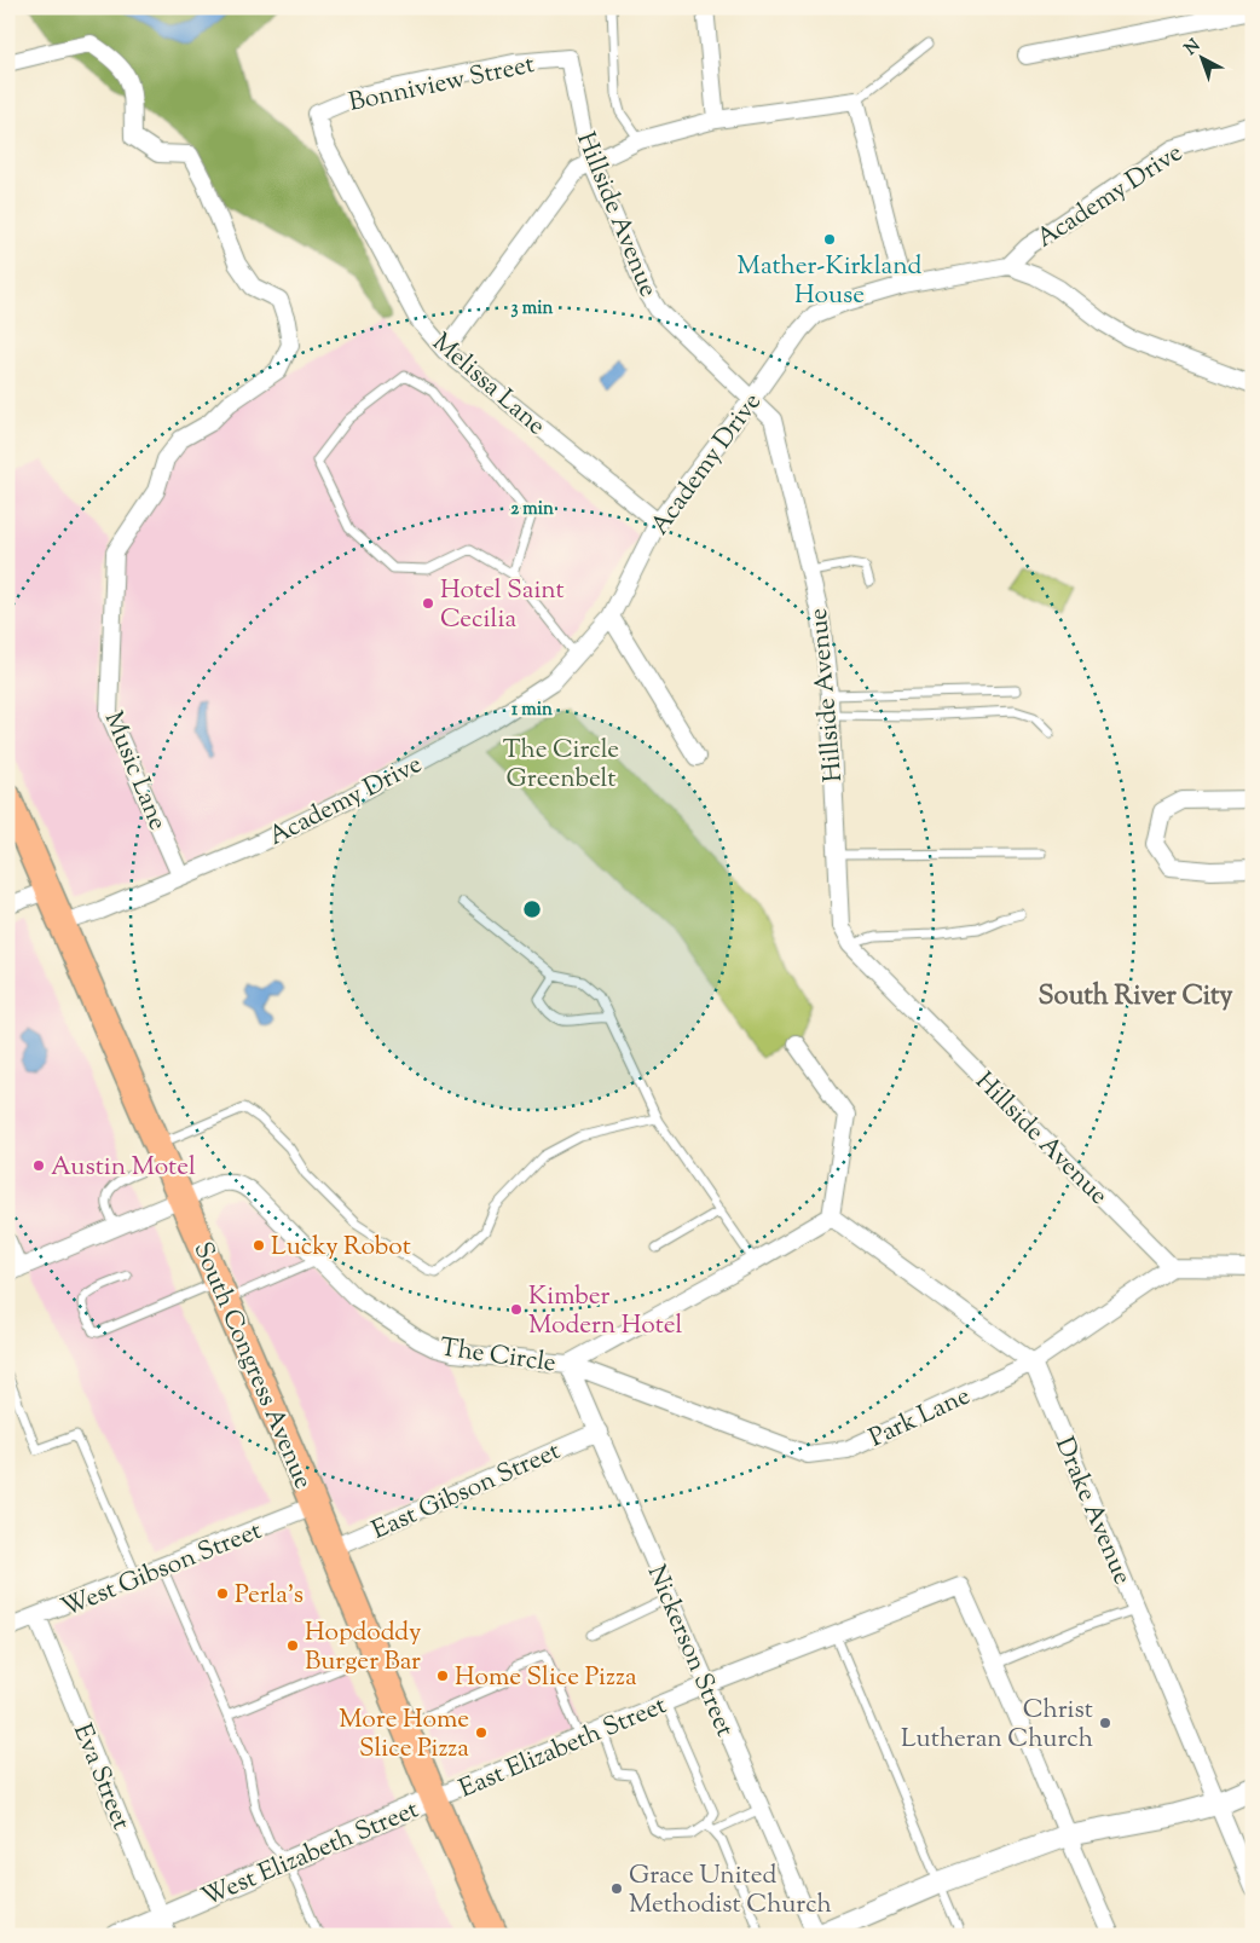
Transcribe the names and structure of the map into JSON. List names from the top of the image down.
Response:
{
  "streets": {
    "main road": ["South Congress Avenue"],
    "street": [
      "Bonniview Street",
      "Academy Drive",
      "Hillside Avenue",
      "Melissa Lane",
      "Music Lane",
      "The Circle",
      "Park Lane",
      "East Gibson Street",
      "Drake Avenue",
      "West Gibson Street",
      "Nickerson Street",
      "East Elizabeth Street",
      "Eva Street",
      "West Elizabeth Street"
    ]
  },
  "crossings": [
    ["Bonniview Street", "Hillside Avenue"],
    ["Bonniview Street", "Melissa Lane"],
    ["Academy Drive", "Hillside Avenue"],
    ["Academy Drive", "Melissa Lane"],
    ["Academy Drive", "Music Lane"],
    ["Academy Drive", "South Congress Avenue"],
    ["Hillside Avenue", "Park Lane"],
    ["The Circle", "South Congress Avenue"],
    ["The Circle", "Park Lane"],
    ["The Circle", "Nickerson Street"],
    ["South Congress Avenue", "East Gibson Street"],
    ["South Congress Avenue", "West Gibson Street"],
    ["South Congress Avenue", "East Elizabeth Street"],
    ["South Congress Avenue", "West Elizabeth Street"],
    ["Park Lane", "Drake Avenue"],
    ["Park Lane", "Nickerson Street"],
    ["East Gibson Street", "Nickerson Street"],
    ["West Gibson Street", "Eva Street"],
    ["Nickerson Street", "East Elizabeth Street"],
    ["East Elizabeth Street", "West Elizabeth Street"],
    ["Eva Street", "West Elizabeth Street"]
  ],
  "districts": ["South River City"],
  "parks": ["The Circle Greenbelt"],
  "places": [
    "Mather-Kirkland House",
    "Hotel Saint Cecilia",
    "Austin Motel",
    "Lucky Robot",
    "Kimber Modern Hotel",
    "Perla's",
    "Hopdoddy Burger Bar",
    "Home Slice Pizza",
    "Christ Lutheran Church",
    "More Home Slice Pizza",
    "Grace United Methodist Church"
  ],
  "north": "top left",
  "rings": ["3 min", "2 min", "1 min"]
}
